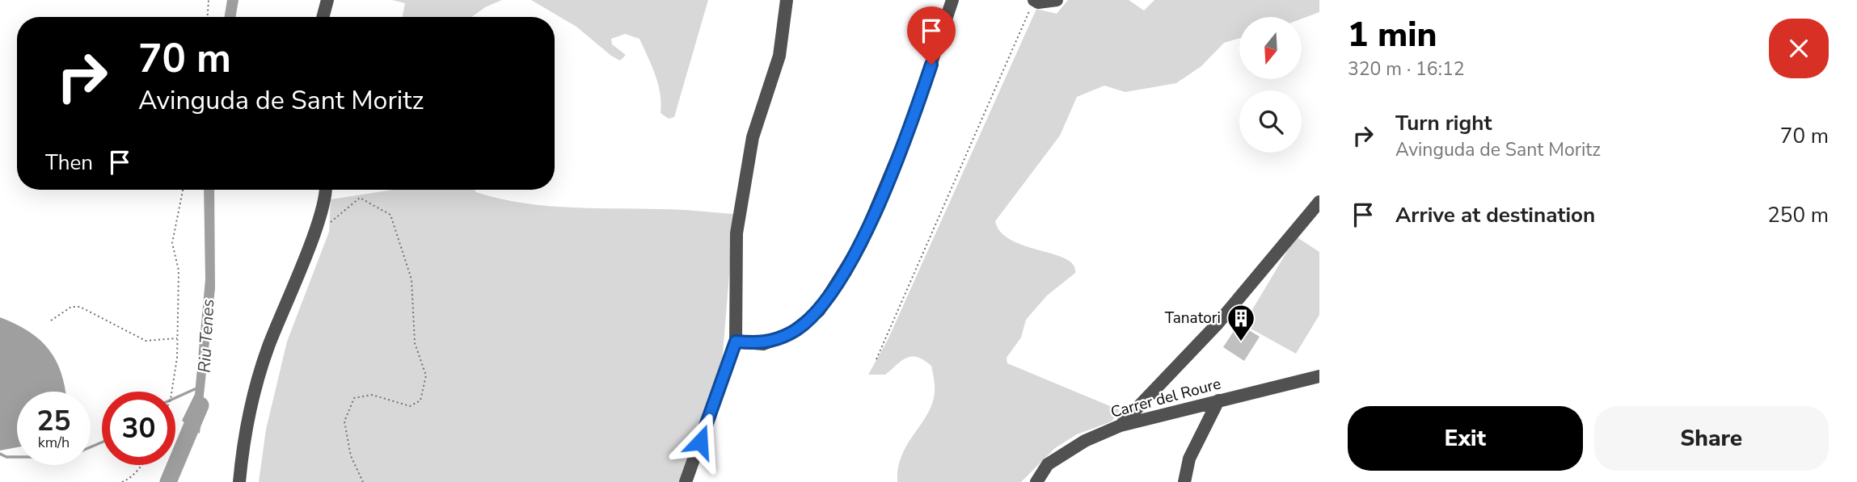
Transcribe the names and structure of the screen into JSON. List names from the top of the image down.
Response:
{
  "streets": {
    "street": ["Carrer del Roure"]
  },
  "water": ["Riu Tenes"],
  "places": {
    "building": ["Tanatori"]
  },
  "north": "bottom",
  "page": {
    "heading": ["1 min", "320 m · 16:12"],
    "turn": ["70 m", "Avinguda de Sant Moritz"],
    "list": [
      {
        "name": "Turn right",
        "note": "Avinguda de Sant Moritz",
        "value": "70 m"
      },
      {
        "name": "Arrive at destination",
        "value": "250 m"
      }
    ],
    "then": "Then",
    "speed": "25 km/h",
    "limit": "30",
    "buttons": ["Exit", "Share"]
  }
}
